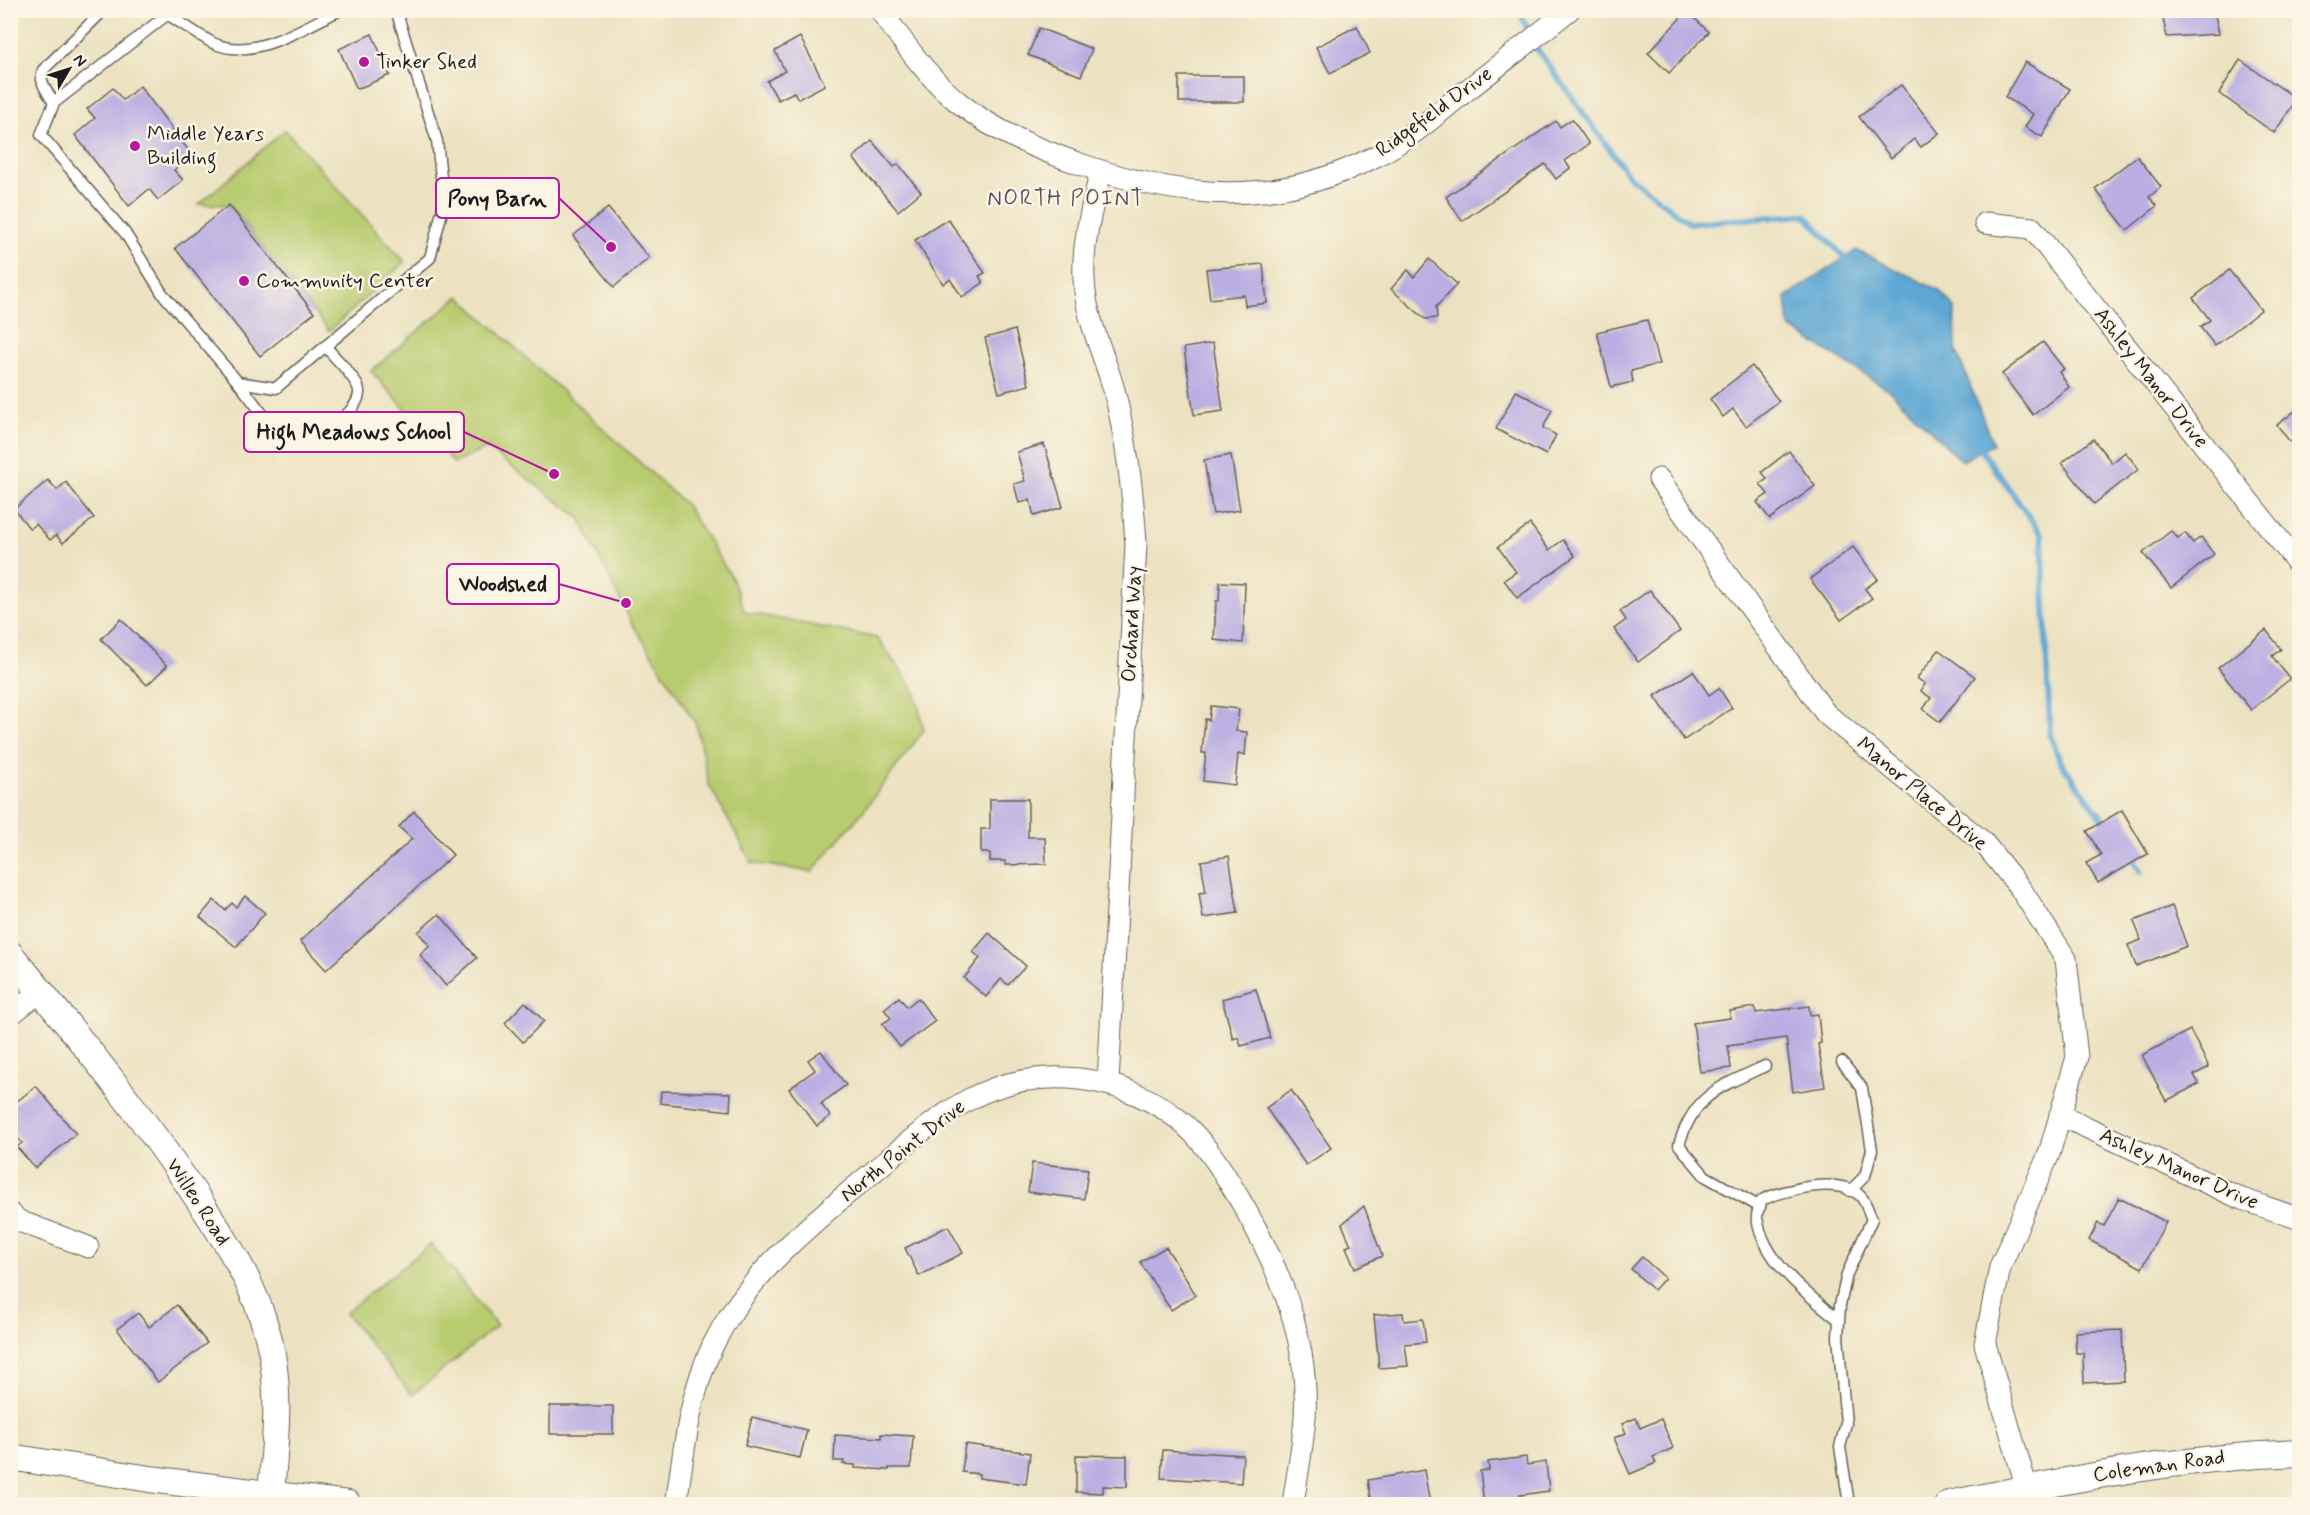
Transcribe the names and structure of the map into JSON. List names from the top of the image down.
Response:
{
  "streets": {
    "street": [
      "Ridgefield Drive",
      "Ashley Manor Drive",
      "Orchard Way",
      "Manor Place Drive",
      "North Point Drive",
      "Willeo Road",
      "Coleman Road"
    ]
  },
  "crossings": [
    ["Ridgefield Drive", "Orchard Way"],
    ["Ashley Manor Drive", "Manor Place Drive"],
    ["Orchard Way", "North Point Drive"],
    ["Manor Place Drive", "Coleman Road"]
  ],
  "districts": ["NORTH POINT"],
  "places": [
    "Tinker Shed",
    "Middle Years Building",
    "Pony Barn",
    "Community Center",
    "High Meadows School",
    "Woodshed"
  ],
  "north": "top right"
}
